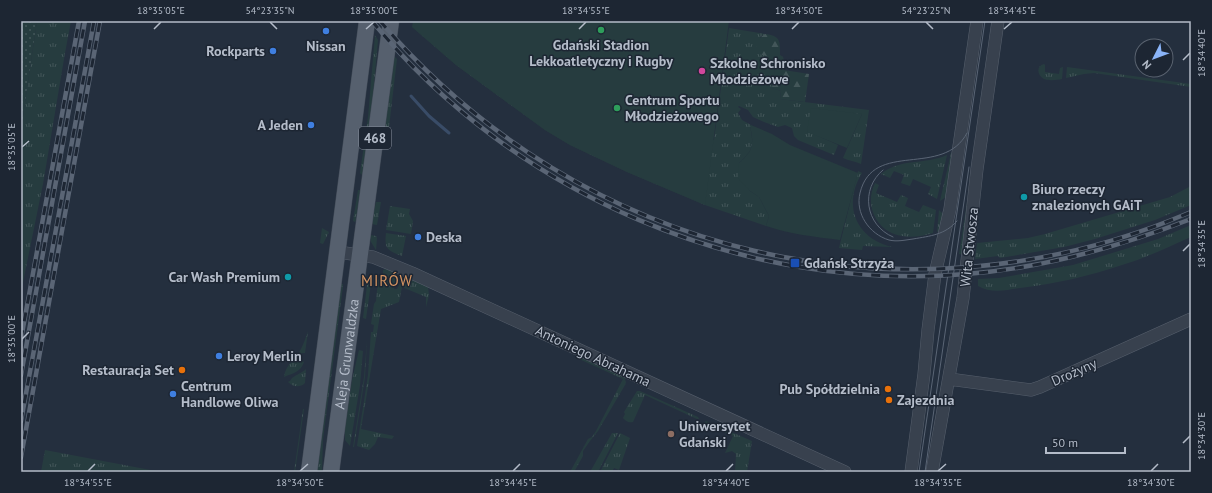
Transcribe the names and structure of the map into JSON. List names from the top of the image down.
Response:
{
  "streets": {
    "main road": ["468", "Aleja Grunwaldzka"],
    "street": ["Wita Stwosza", "Antoniego Abrahama", "Drożyny"]
  },
  "crossings": [
    ["Wita Stwosza", "Drożyny"],
    ["Aleja Grunwaldzka", "Antoniego Abrahama"]
  ],
  "districts": ["MIRÓW"],
  "places": {
    "other": [
      "Gdański Stadion Lekkoatletyczny i Rugby",
      "Nissan",
      "Rockparts",
      "Szkolne Schronisko Młodzieżowe",
      "Centrum Sportu Młodzieżowego",
      "A Jeden",
      "Biuro rzeczy znalezionych GAiT",
      "Deska",
      "Car Wash Premium",
      "Leroy Merlin",
      "Restauracja Set",
      "Pub Spółdzielnia",
      "Centrum Handlowe Oliwa",
      "Zajezdnia",
      "Uniwersytet Gdański"
    ],
    "transit": ["Gdańsk Strzyża"]
  },
  "scale_bar": "50 m",
  "north": "bottom left",
  "coordinates": [
    "18°35'05\"E",
    "54°23'35\"N",
    "18°35'00\"E",
    "18°34'55\"E",
    "18°34'50\"E",
    "54°23'25\"N",
    "18°34'45\"E",
    "18°34'40\"E",
    "18°34'35\"E",
    "18°34'30\"E"
  ]
}
